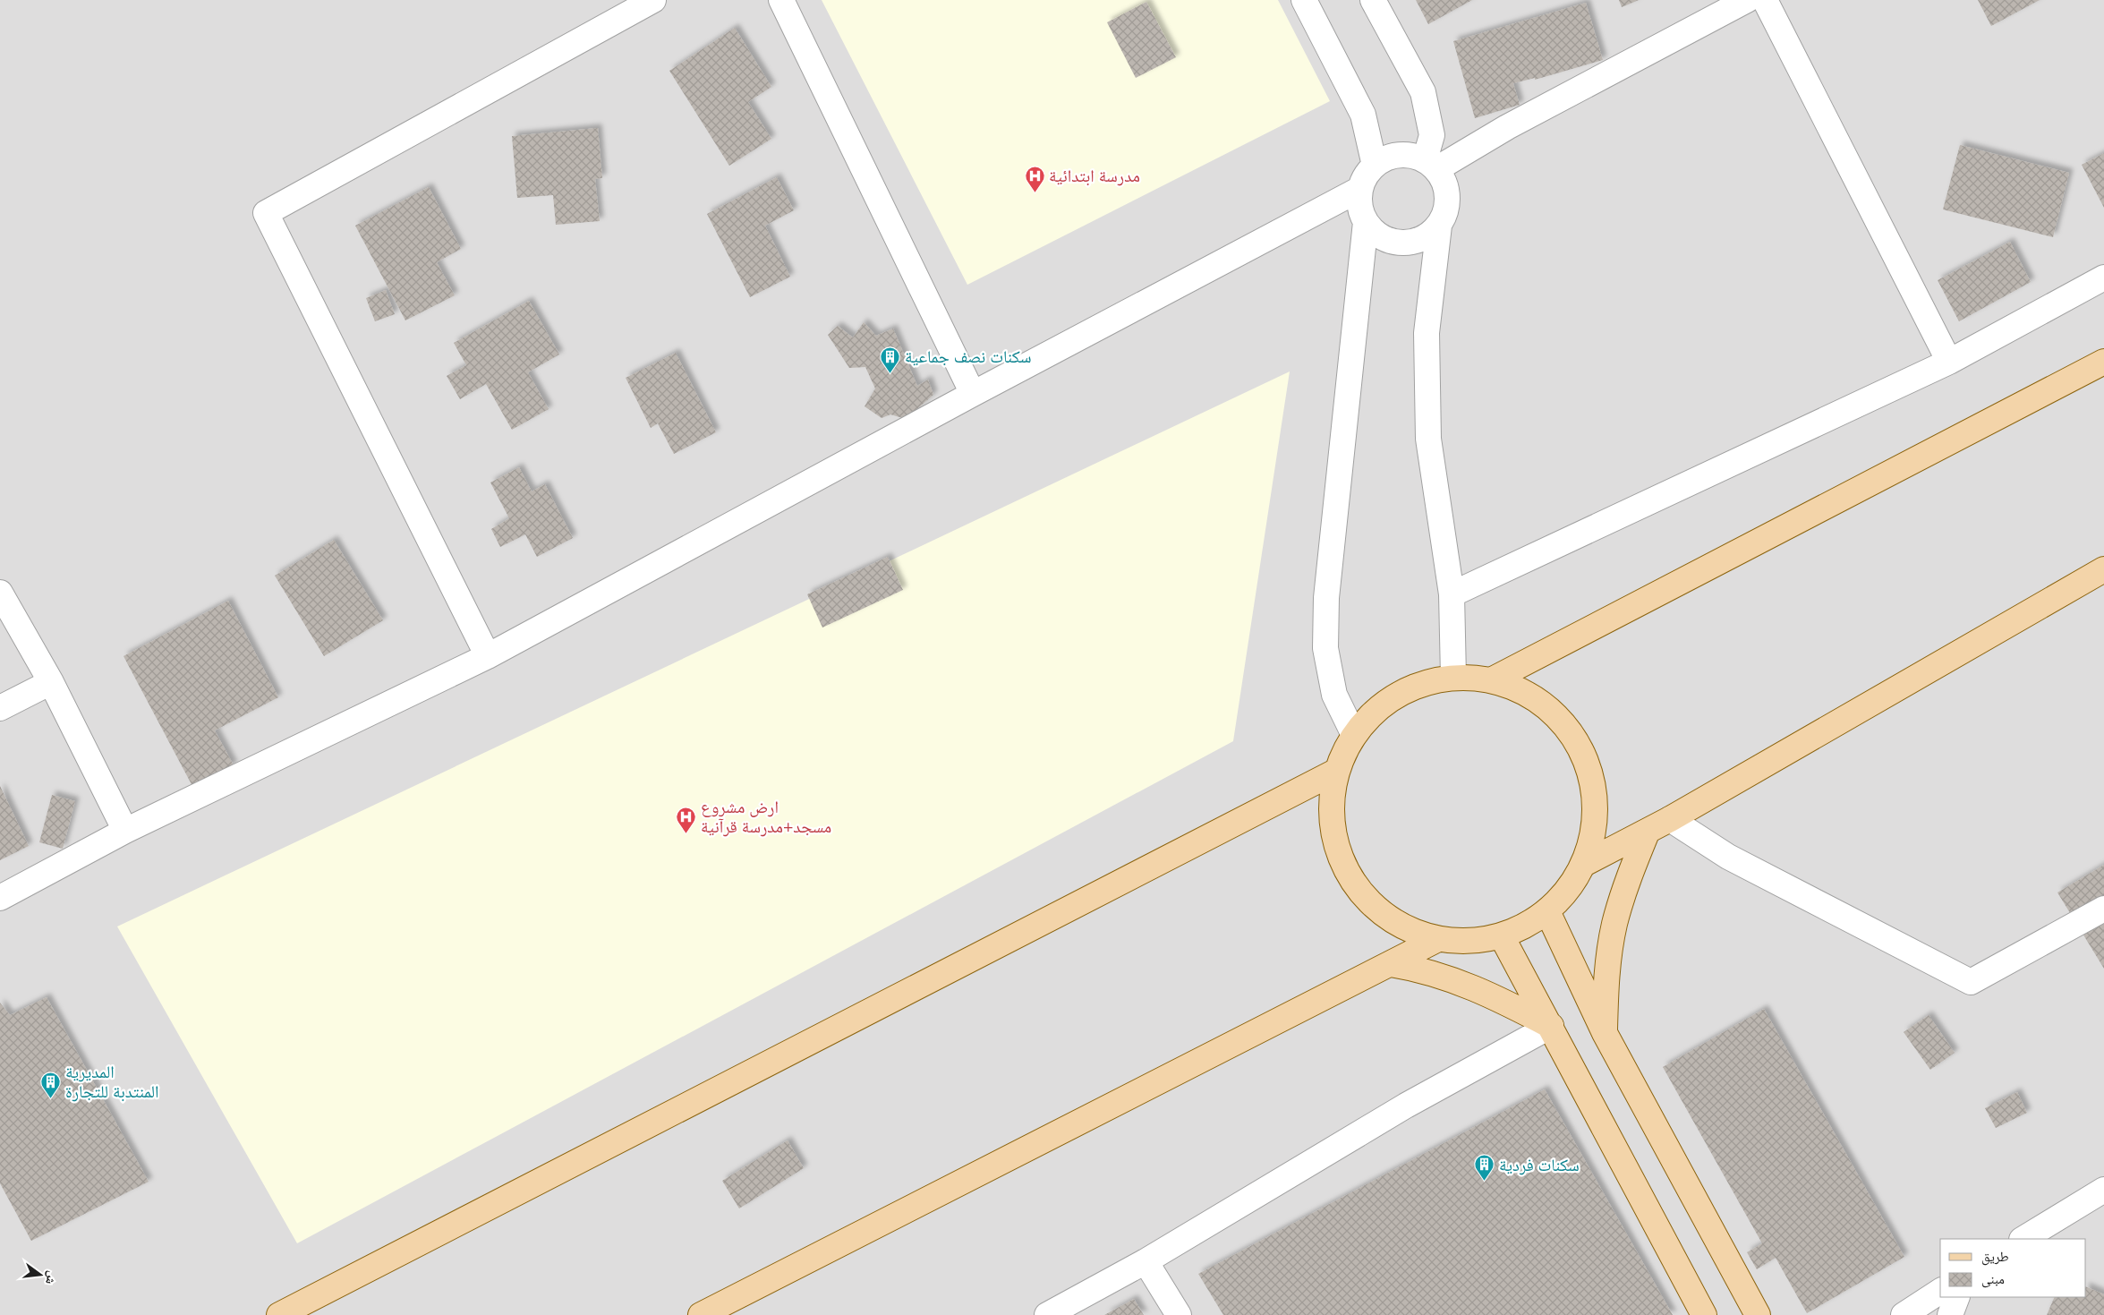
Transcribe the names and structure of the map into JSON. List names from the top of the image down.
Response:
{
  "places": {
    "hospital": ["مدرسة ابتدائية", "ارض مشروع مسجد+مدرسة قرآنية"],
    "building": ["سكنات نصف جماعية", "المديرية المنتدبة للتجارة", "سكنات فردية"]
  },
  "legend": ["طريق", "مبنى"],
  "north": "right"
}
